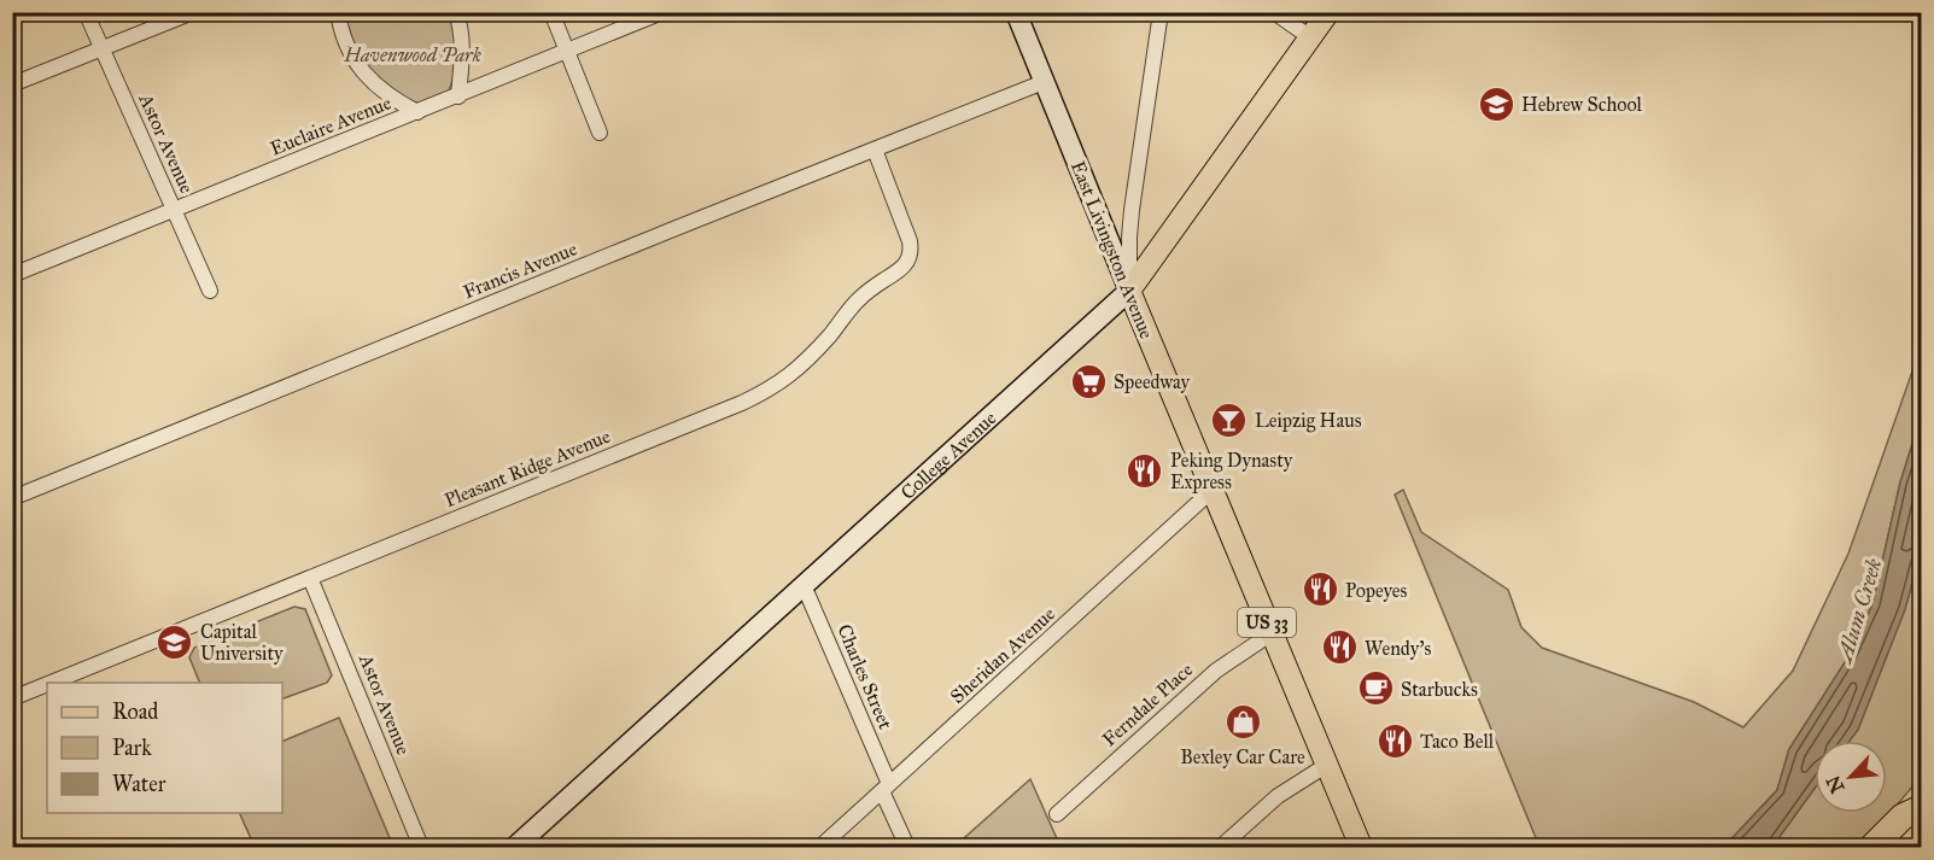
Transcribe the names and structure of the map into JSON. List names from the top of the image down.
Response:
{
  "streets": {
    "main road": ["East Livingston Avenue", "College Avenue", "US 33"],
    "street": [
      "Euclaire Avenue",
      "Astor Avenue",
      "Francis Avenue",
      "Pleasant Ridge Avenue",
      "Sheridan Avenue",
      "Charles Street",
      "Ferndale Place"
    ]
  },
  "crossings": [
    ["Euclaire Avenue", "Astor Avenue"],
    ["Astor Avenue", "Pleasant Ridge Avenue"],
    ["East Livingston Avenue", "Francis Avenue"],
    ["East Livingston Avenue", "College Avenue"],
    ["East Livingston Avenue", "Sheridan Avenue"],
    ["East Livingston Avenue", "Ferndale Place"],
    ["Francis Avenue", "Pleasant Ridge Avenue"],
    ["College Avenue", "Charles Street"],
    ["Sheridan Avenue", "Charles Street"]
  ],
  "water": ["Alum Creek"],
  "parks": ["Havenwood Park"],
  "places": {
    "school or university": ["Hebrew School", "Capital University"],
    "supermarket": ["Speedway"],
    "bar": ["Leipzig Haus"],
    "restaurant": [
      "Peking Dynasty Express",
      "Popeyes",
      "Wendy's",
      "Taco Bell"
    ],
    "cafe": ["Starbucks"],
    "shop": ["Bexley Car Care"]
  },
  "legend": ["Road", "Park", "Water"],
  "north": "bottom left"
}
